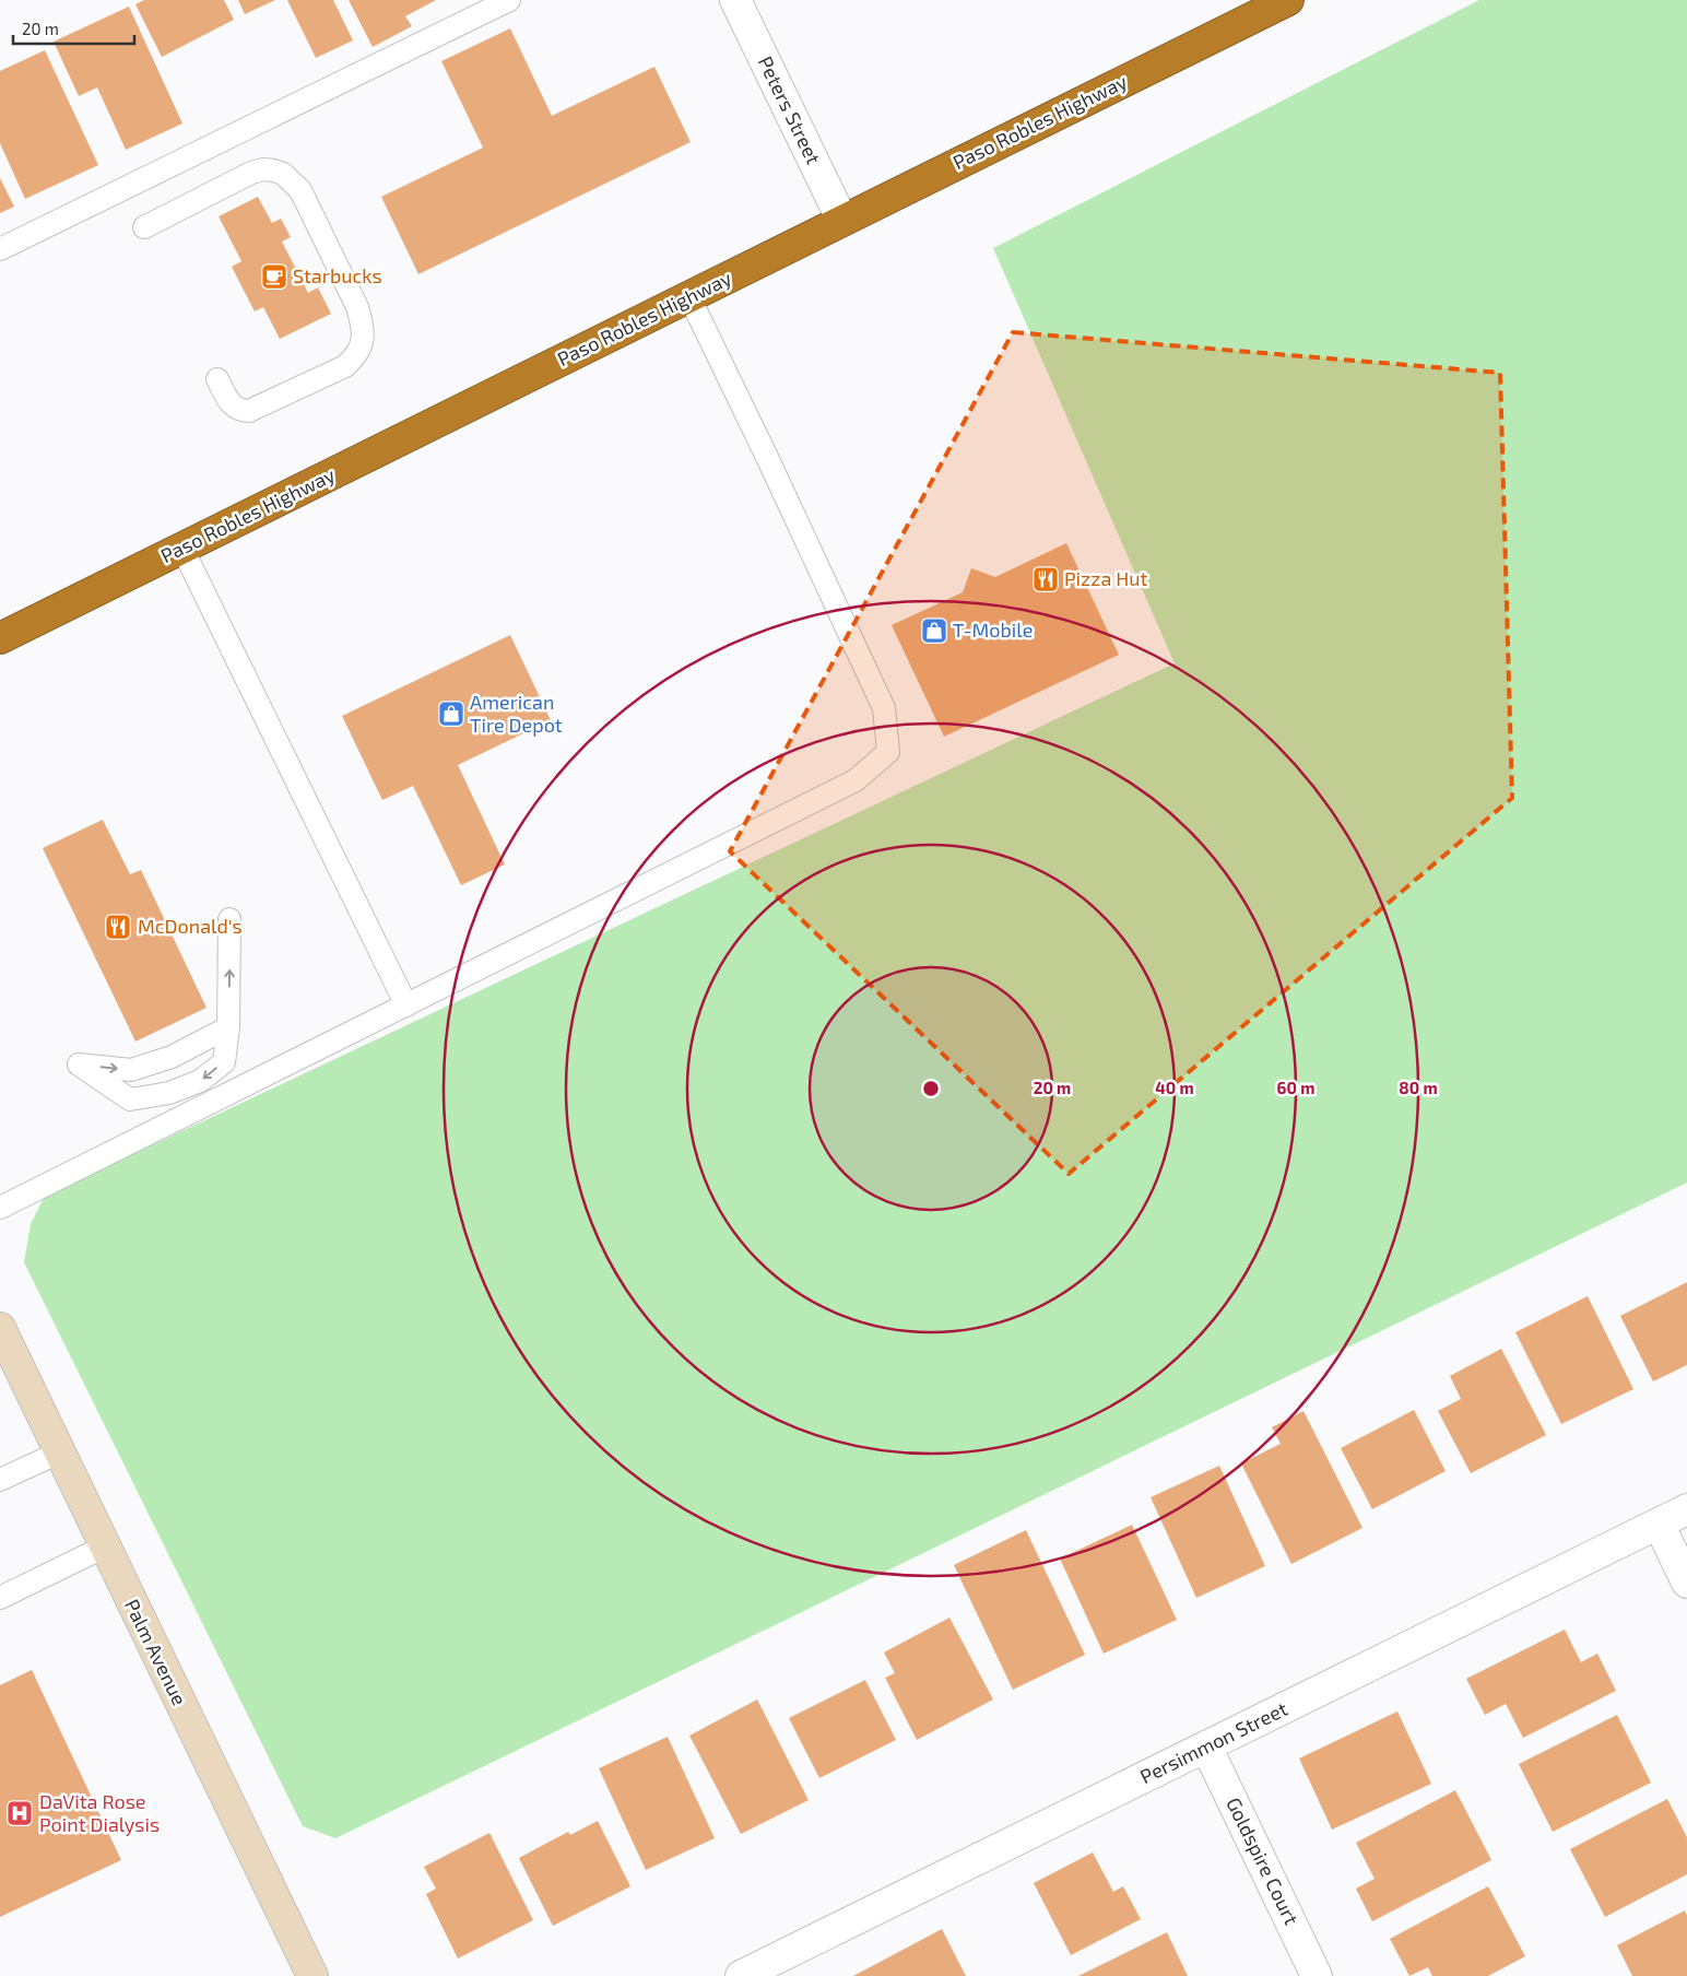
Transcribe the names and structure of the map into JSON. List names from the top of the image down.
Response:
{
  "streets": {
    "highway": ["Paso Robles Highway"],
    "main road": ["Palm Avenue"],
    "street": ["Peters Street", "Persimmon Street", "Goldspire Court"]
  },
  "crossings": [
    ["Peters Street", "Paso Robles Highway"],
    ["Persimmon Street", "Goldspire Court"]
  ],
  "places": {
    "cafe": ["Starbucks"],
    "restaurant": ["Pizza Hut", "McDonald's"],
    "shop": ["T-Mobile", "American Tire Depot"],
    "hospital": ["DaVita Rose Point Dialysis"]
  },
  "scale_bar": "20 m",
  "rings": [
    "20 m",
    "40 m",
    "60 m",
    "80 m"
  ]
}
